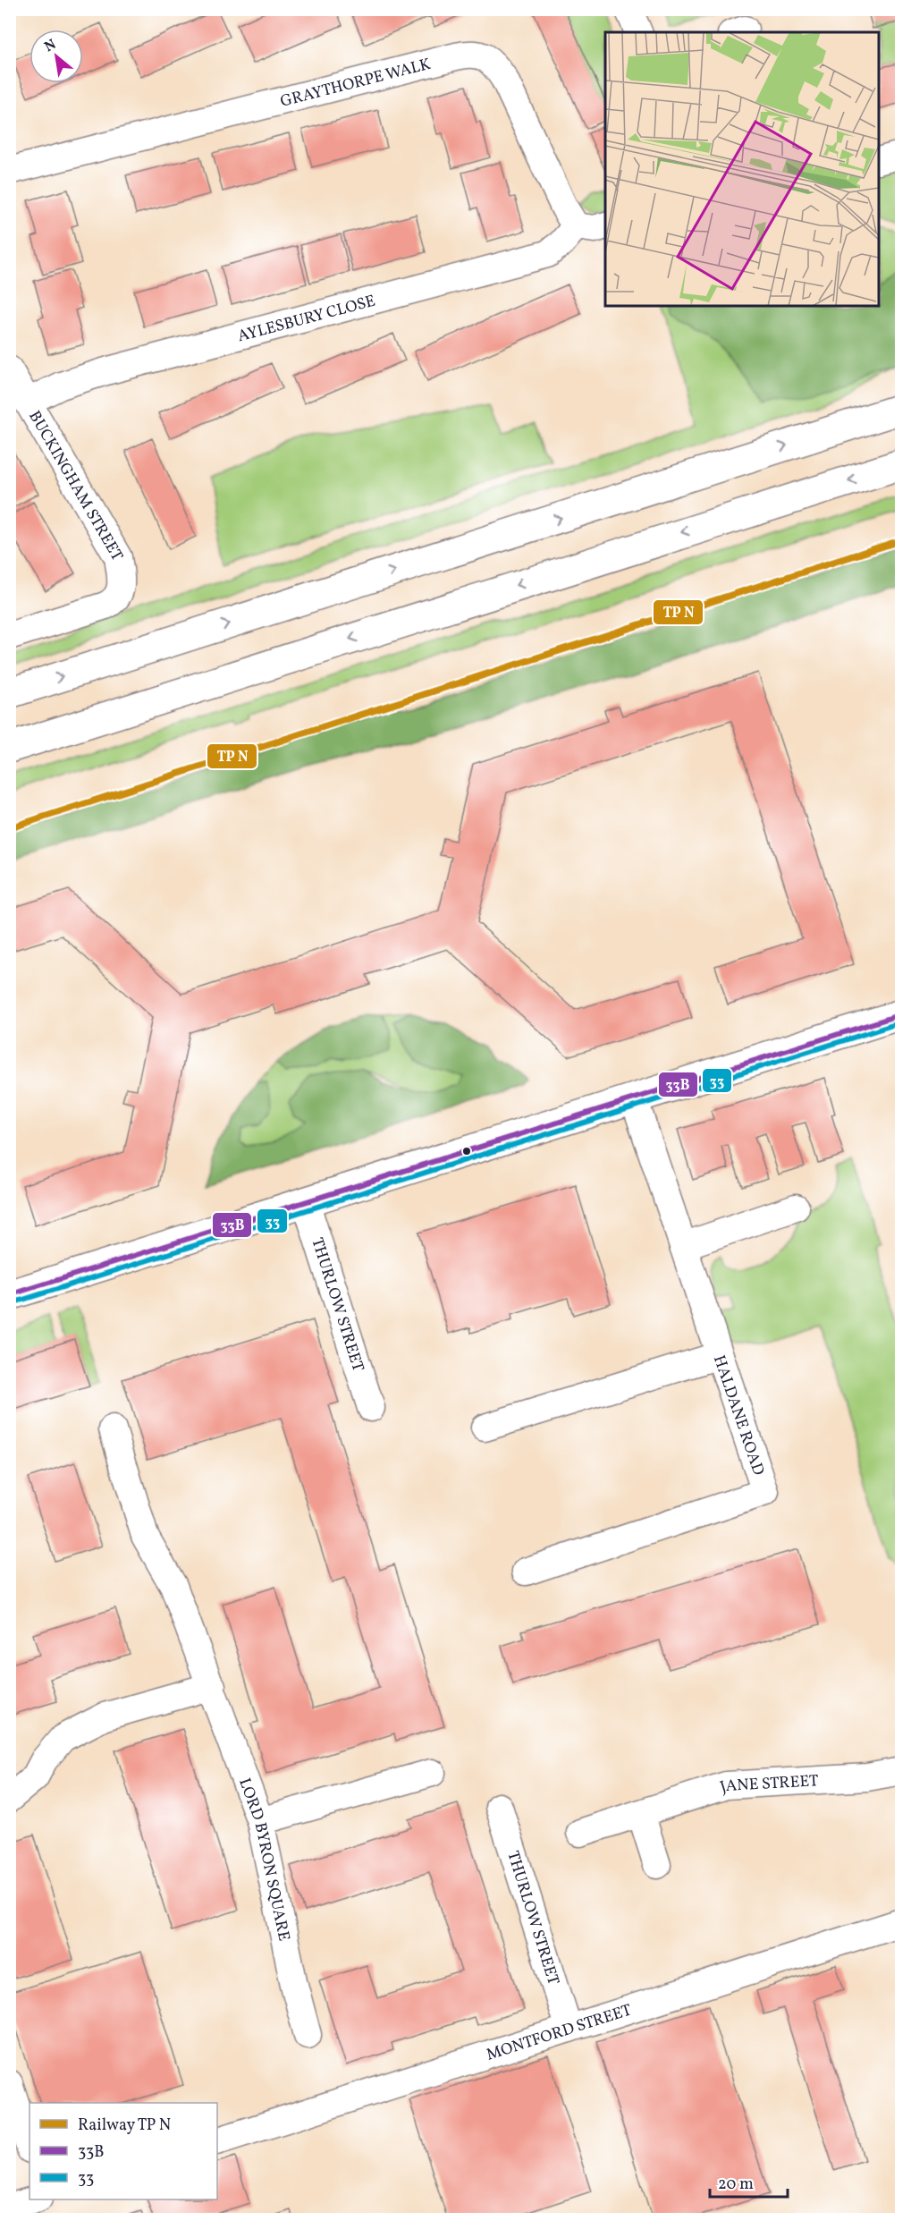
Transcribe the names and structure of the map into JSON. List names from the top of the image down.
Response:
{
  "streets": {
    "street": [
      "GRAYTHORPE WALK",
      "AYLESBURY CLOSE",
      "BUCKINGHAM STREET",
      "THURLOW STREET",
      "HALDANE ROAD",
      "JANE STREET",
      "LORD BYRON SQUARE",
      "MONTFORD STREET"
    ]
  },
  "crossings": [
    ["GRAYTHORPE WALK", "AYLESBURY CLOSE"],
    ["AYLESBURY CLOSE", "BUCKINGHAM STREET"],
    ["THURLOW STREET", "MONTFORD STREET"]
  ],
  "lines": ["transit line 33B", "transit line 33"],
  "legend": ["Railway TP N", "33B", "33"],
  "scale_bar": "20 m",
  "north": "top left"
}
